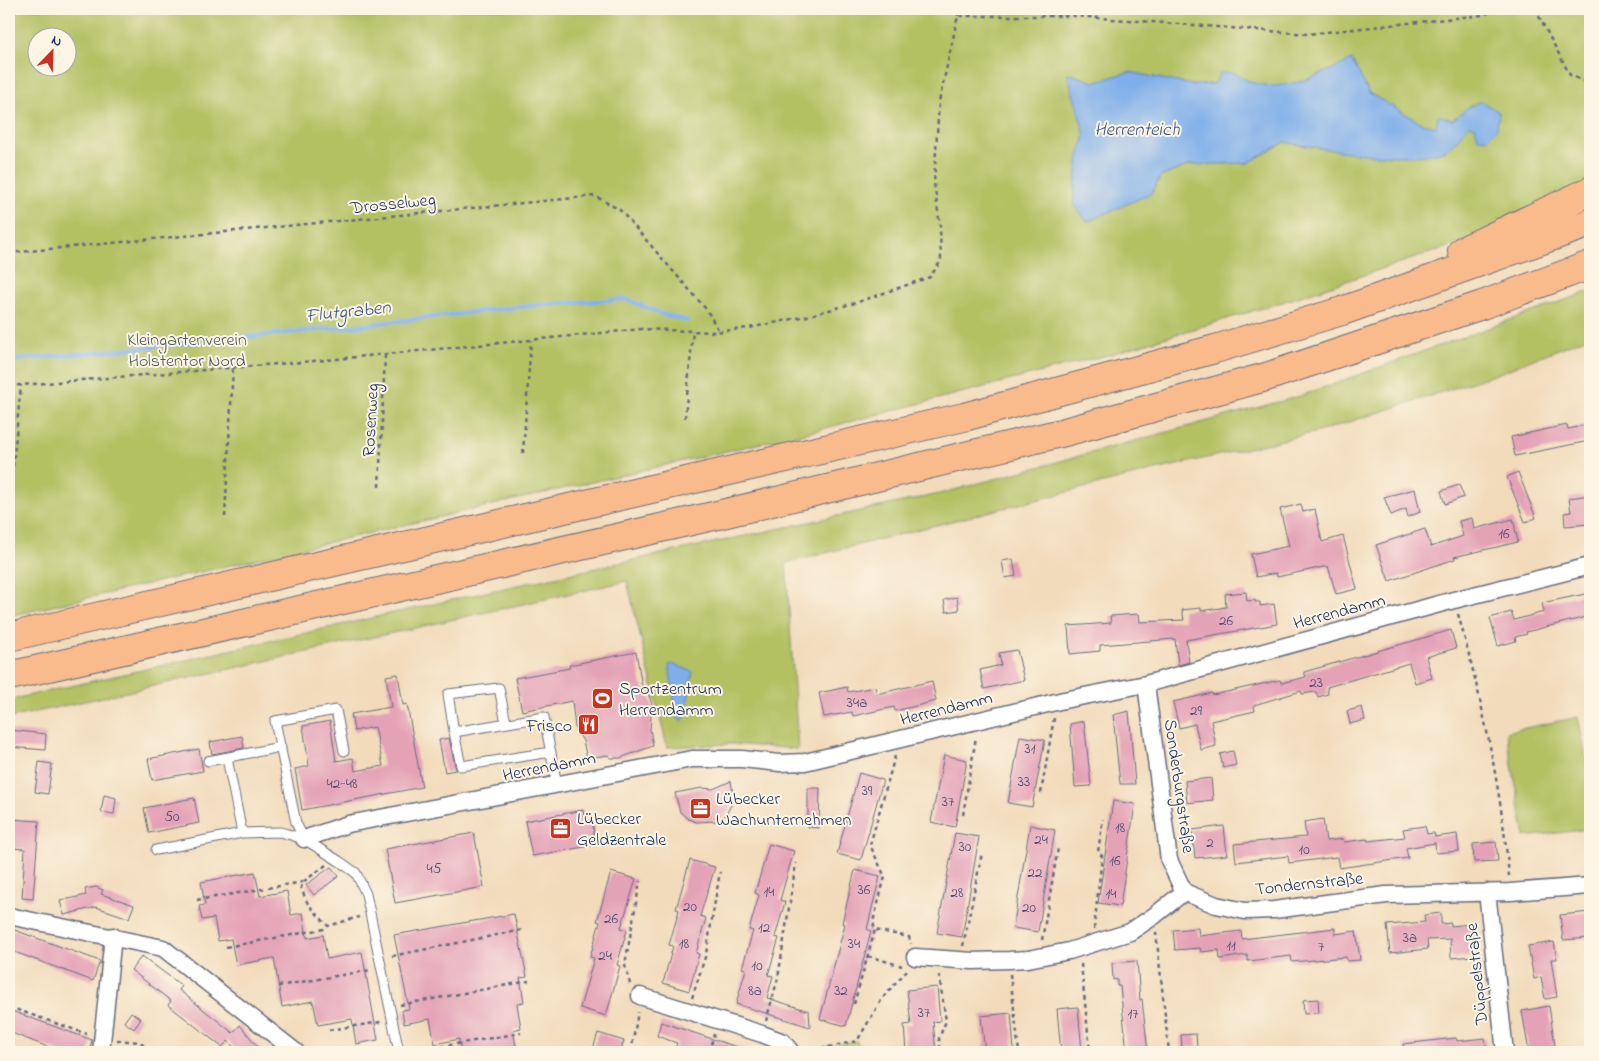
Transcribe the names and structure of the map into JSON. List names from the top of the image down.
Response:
{
  "streets": {
    "street": [
      "Herrendamm",
      "Sonderburgstraße",
      "Tondernstraße",
      "Düppelstraße"
    ],
    "path": ["Drosselweg", "Rosenweg"]
  },
  "crossings": [
    ["Herrendamm", "Sonderburgstraße"],
    ["Sonderburgstraße", "Tondernstraße"],
    ["Tondernstraße", "Düppelstraße"]
  ],
  "water": ["Herrenteich", "Flutgraben"],
  "parks": ["Kleingartenverein Holstentor Nord"],
  "places": {
    "sports": ["Sportzentrum Herrendamm"],
    "restaurant": ["Frisco"],
    "office": ["Lübecker Wachunternehmen", "Lübecker Geldzentrale"]
  },
  "house_numbers": [
    "16",
    "26",
    "23",
    "34a",
    "29",
    "31",
    "33",
    "42-48",
    "39",
    "37",
    "50",
    "18",
    "24",
    "2",
    "30",
    "10",
    "16",
    "45",
    "22",
    "36",
    "14",
    "28",
    "14",
    "20",
    "20",
    "26",
    "12",
    "3a",
    "18",
    "34",
    "11",
    "7",
    "24",
    "10",
    "8a",
    "32",
    "37",
    "17"
  ],
  "north": "top right"
}
